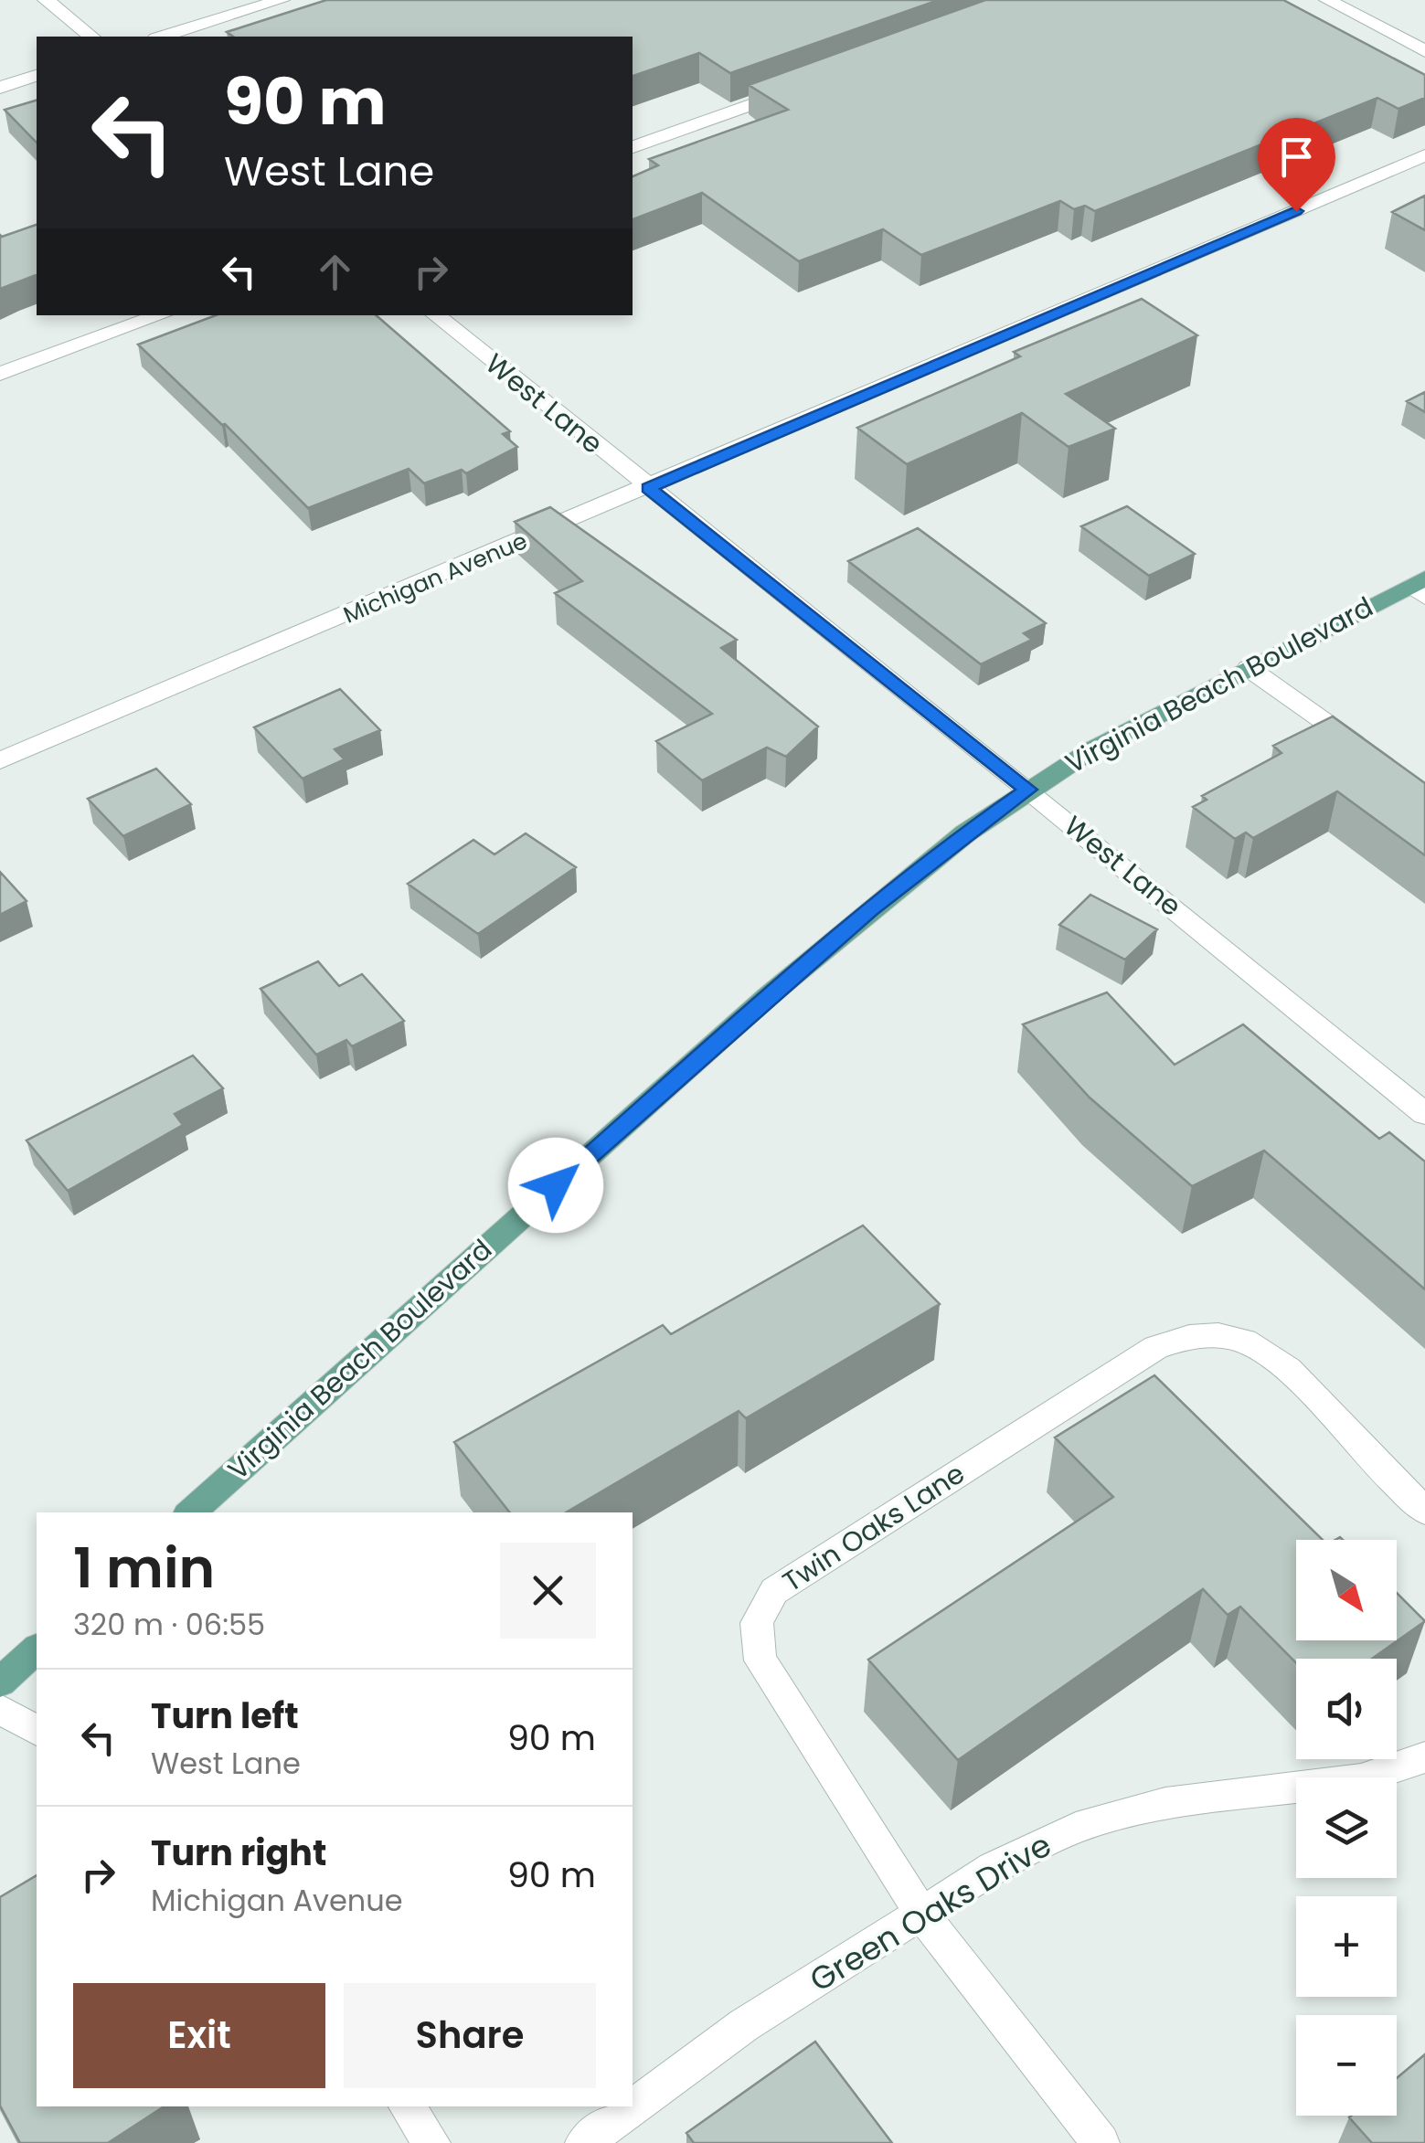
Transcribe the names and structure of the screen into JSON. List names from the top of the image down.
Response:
{
  "streets": {
    "main road": ["Virginia Beach Boulevard"],
    "street": [
      "West Lane",
      "Michigan Avenue",
      "Twin Oaks Lane",
      "Green Oaks Drive"
    ]
  },
  "crossings": [
    ["West Lane", "Michigan Avenue"],
    ["West Lane", "Virginia Beach Boulevard"],
    ["Twin Oaks Lane", "Green Oaks Drive"]
  ],
  "north": "bottom right",
  "page": {
    "turn": ["90 m", "West Lane"],
    "heading": ["1 min", "320 m · 06:55"],
    "map_buttons": ["+", "−"],
    "list": [
      {
        "name": "Turn left",
        "note": "West Lane",
        "value": "90 m"
      },
      {
        "name": "Turn right",
        "note": "Michigan Avenue",
        "value": "90 m"
      }
    ],
    "buttons": ["Exit", "Share"]
  }
}
